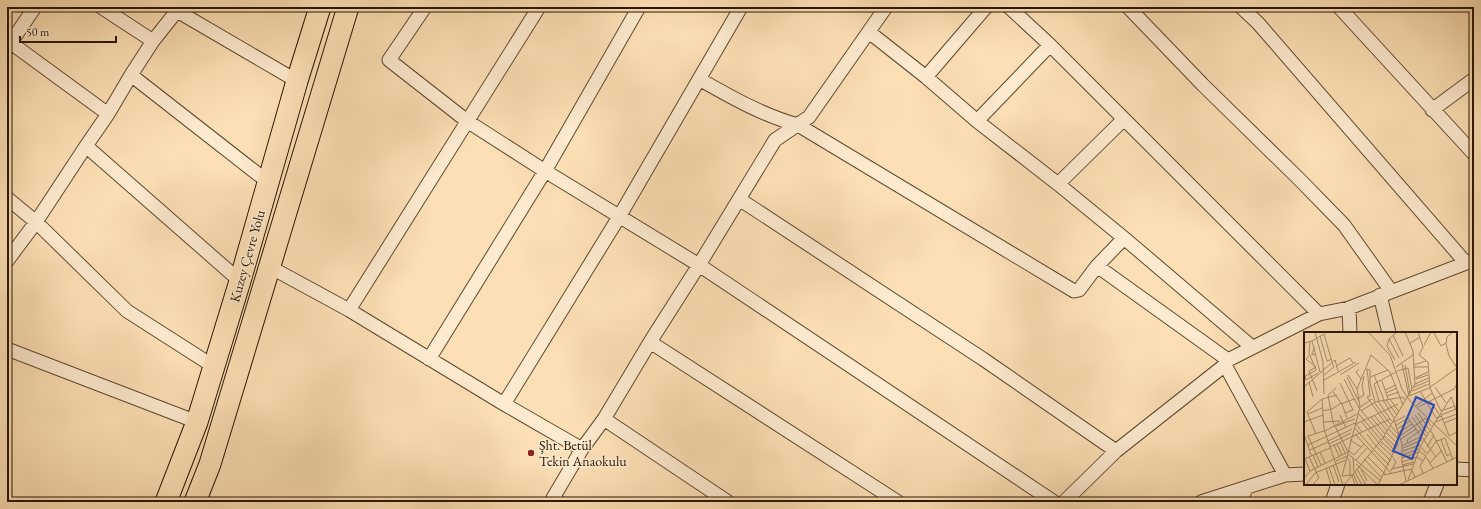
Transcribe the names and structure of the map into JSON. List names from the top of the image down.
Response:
{
  "streets": {
    "highway": ["Kuzey Çevre Yolu"]
  },
  "places": ["Şht. Betül Tekin Anaokulu"],
  "scale_bar": "50 m"
}
